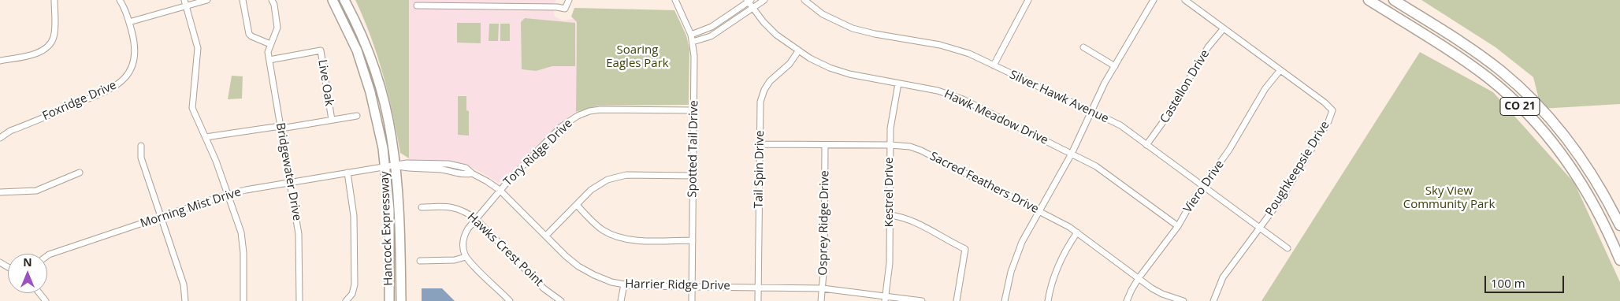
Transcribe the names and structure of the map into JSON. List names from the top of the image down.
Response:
{
  "streets": {
    "highway": ["CO 21"],
    "main road": ["Hancock Expressway"],
    "street": [
      "Live Oak",
      "Castellon Drive",
      "Silver Hawk Avenue",
      "Foxridge Drive",
      "Hawk Meadow Drive",
      "Spotted Tail Drive",
      "Tory Ridge Drive",
      "Poughkeepsie Drive",
      "Tail Spin Drive",
      "Bridgewater Drive",
      "Sacred Feathers Drive",
      "Viero Drive",
      "Kestrel Drive",
      "Morning Mist Drive",
      "Osprey Ridge Drive",
      "Hawks Crest Point",
      "Harrier Ridge Drive"
    ]
  },
  "crossings": [
    ["Live Oak", "Bridgewater Drive"],
    ["Castellon Drive", "Silver Hawk Avenue"],
    ["Castellon Drive", "Poughkeepsie Drive"],
    ["Silver Hawk Avenue", "Poughkeepsie Drive"],
    ["Silver Hawk Avenue", "Viero Drive"],
    ["Hawk Meadow Drive", "Tail Spin Drive"],
    ["Hawk Meadow Drive", "Viero Drive"],
    ["Hawk Meadow Drive", "Kestrel Drive"],
    ["Spotted Tail Drive", "Tory Ridge Drive"],
    ["Spotted Tail Drive", "Harrier Ridge Drive"],
    ["Tory Ridge Drive", "Hawks Crest Point"],
    ["Tory Ridge Drive", "Harrier Ridge Drive"],
    ["Poughkeepsie Drive", "Viero Drive"],
    ["Tail Spin Drive", "Sacred Feathers Drive"],
    ["Tail Spin Drive", "Harrier Ridge Drive"],
    ["Bridgewater Drive", "Morning Mist Drive"],
    ["Sacred Feathers Drive", "Viero Drive"],
    ["Sacred Feathers Drive", "Kestrel Drive"],
    ["Sacred Feathers Drive", "Osprey Ridge Drive"],
    ["Kestrel Drive", "Harrier Ridge Drive"],
    ["Morning Mist Drive", "Hancock Expressway"],
    ["Morning Mist Drive", "Harrier Ridge Drive"],
    ["Osprey Ridge Drive", "Harrier Ridge Drive"],
    ["Hancock Expressway", "Harrier Ridge Drive"]
  ],
  "parks": ["Soaring Eagles Park", "Sky View Community Park"],
  "scale_bar": "100 m",
  "north": "top"
}
